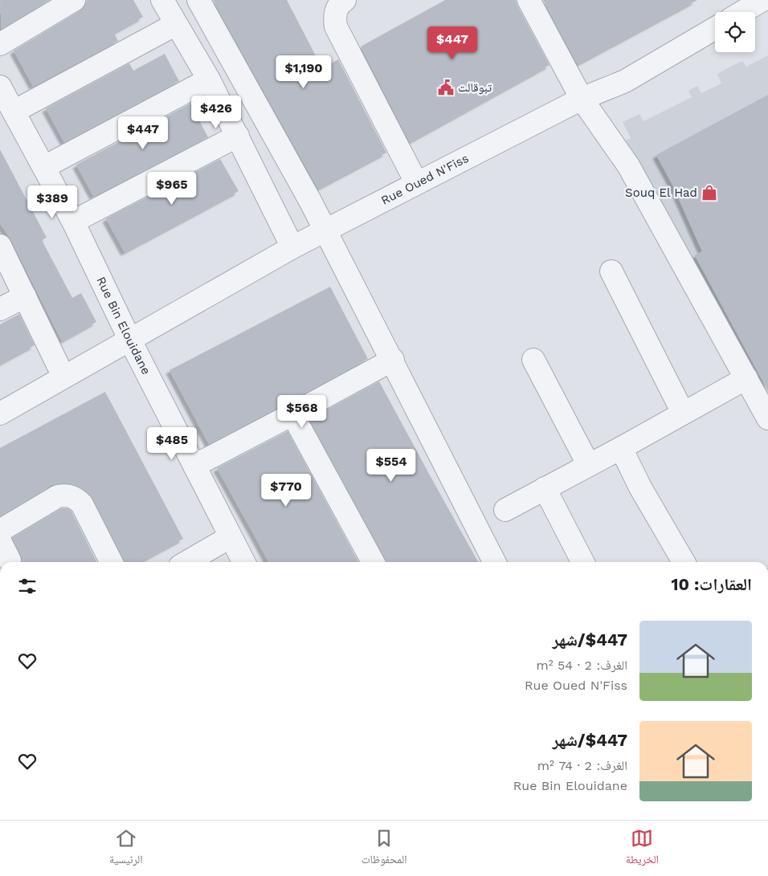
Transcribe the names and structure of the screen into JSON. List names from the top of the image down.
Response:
{
  "streets": {
    "street": ["Rue Oued N'Fiss", "Rue Bin Elouidane"]
  },
  "crossings": [
    ["Rue Oued N'Fiss", "Rue Bin Elouidane"]
  ],
  "places": {
    "public building": ["تبوقالت"],
    "shop": ["Souq El Had"]
  },
  "page": {
    "price": [
      "$447",
      "$1,190",
      "$426",
      "$447",
      "$965",
      "$389",
      "$568",
      "$485",
      "$554",
      "$770"
    ],
    "heading": "العقارات: 10",
    "list": [
      {
        "name": "$447/شهر",
        "note": "الغرف: 2 · 54 m² · Rue Oued N'Fiss"
      },
      {
        "name": "$447/شهر",
        "note": "الغرف: 2 · 74 m² · Rue Bin Elouidane"
      }
    ],
    "tabs": ["الخريطة", "المحفوظات", "الرئيسية"]
  }
}
